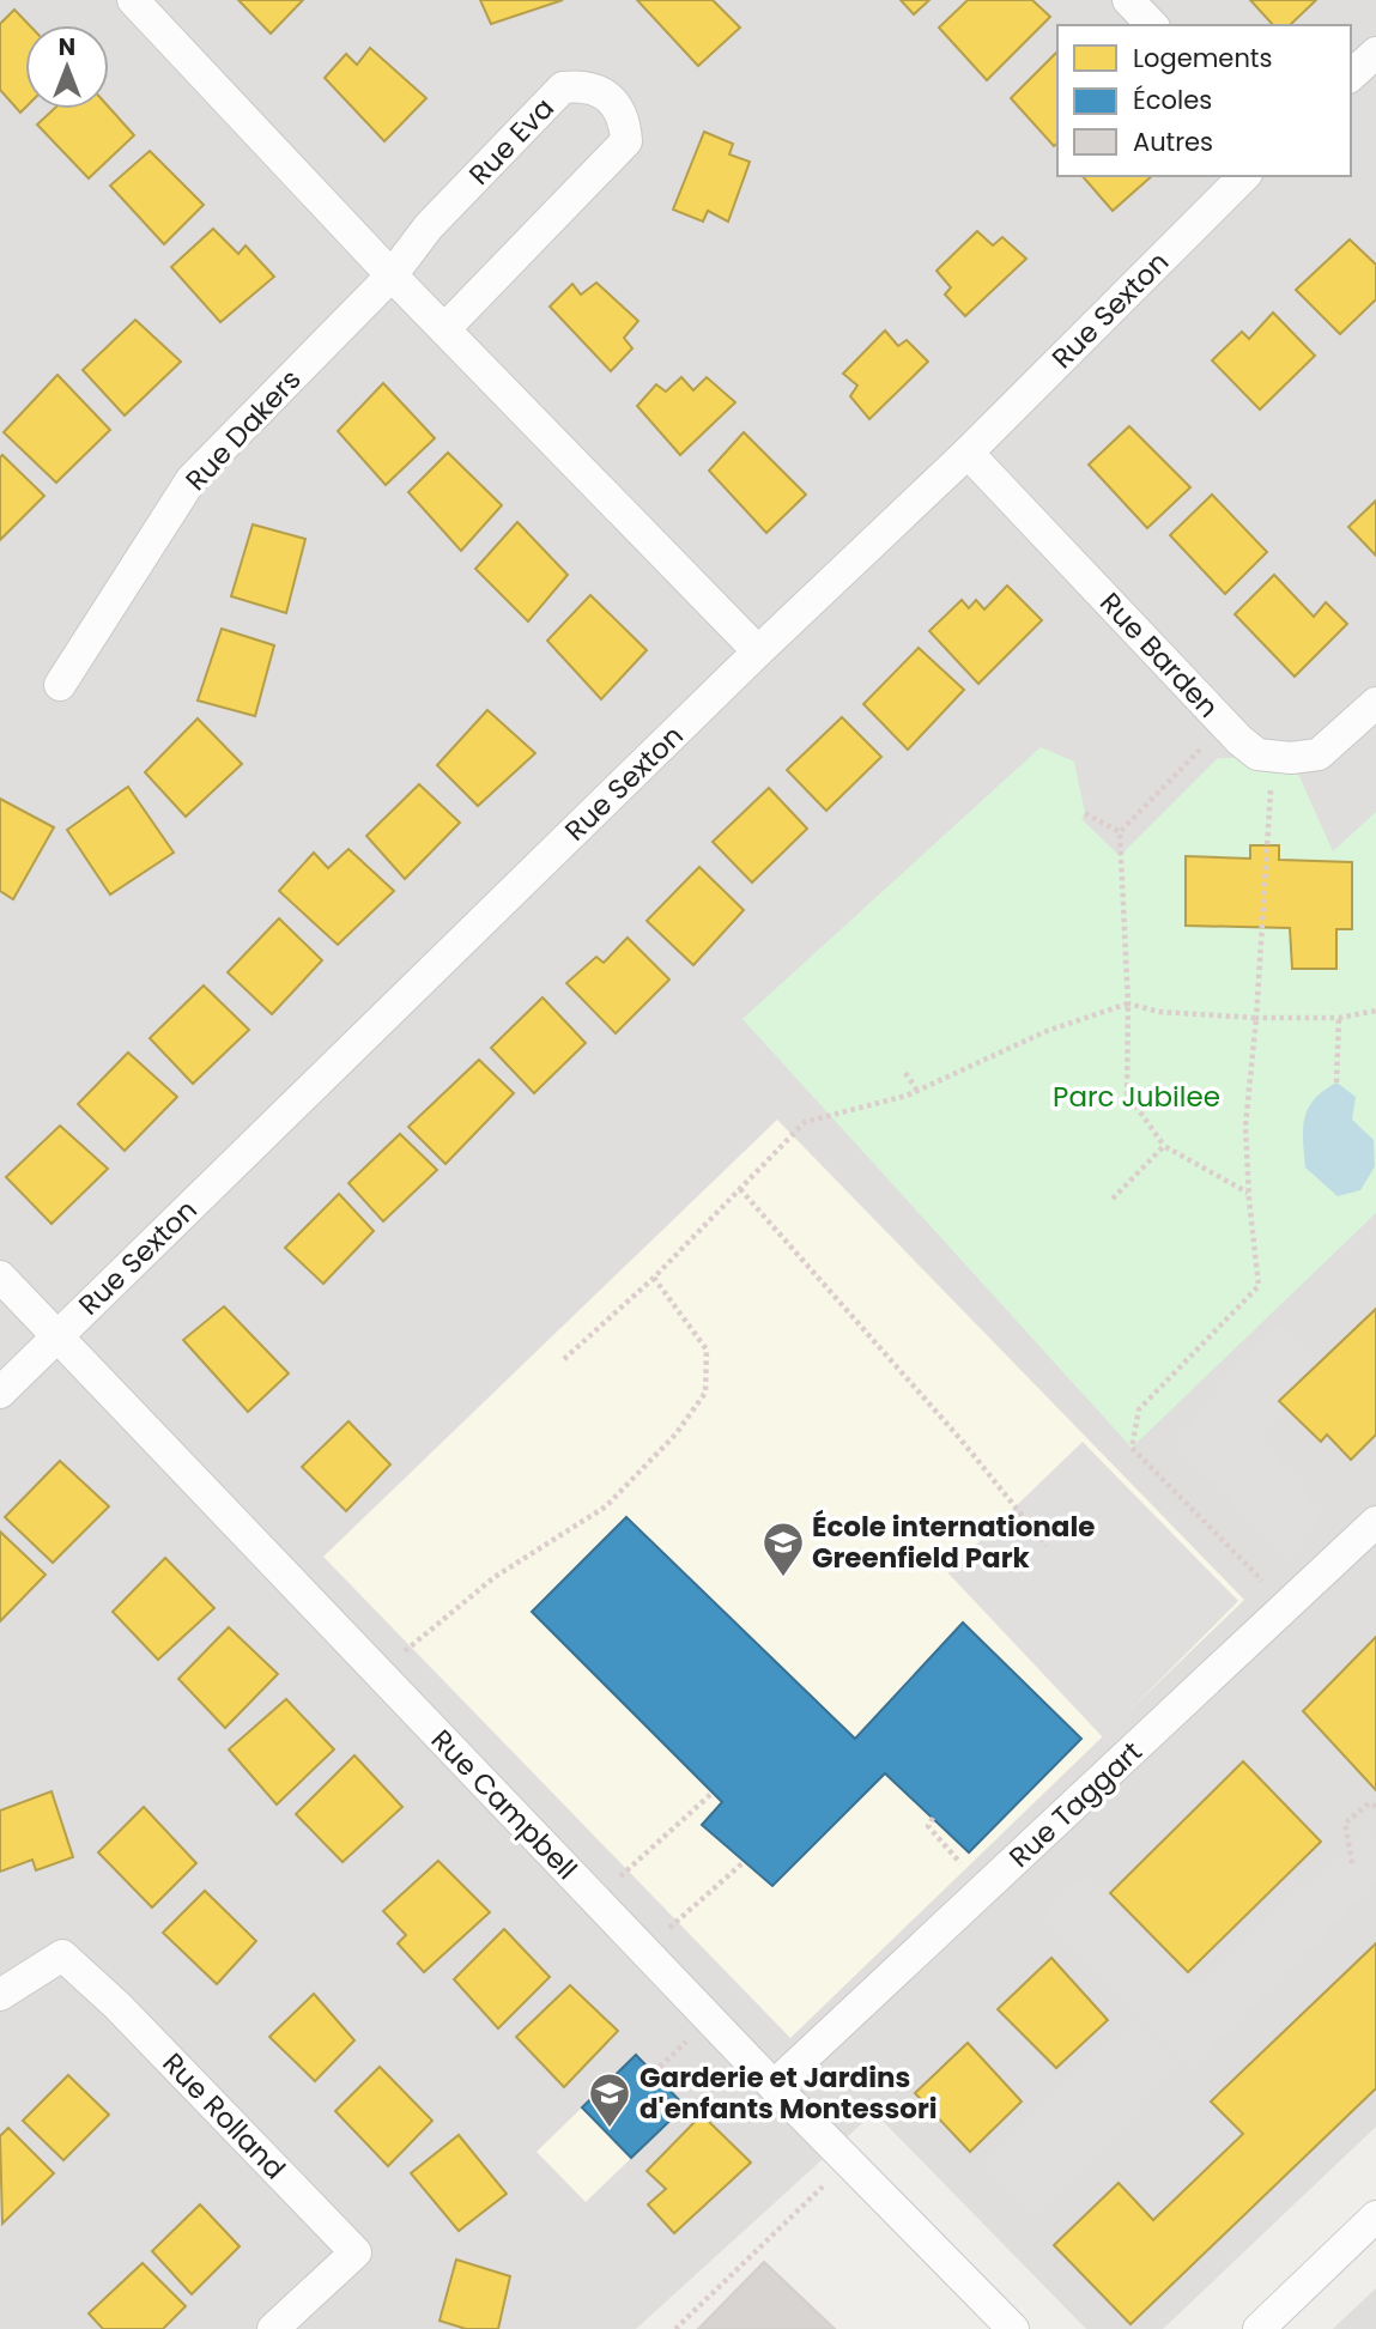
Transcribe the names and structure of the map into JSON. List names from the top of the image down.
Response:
{
  "streets": {
    "street": [
      "Rue Eva",
      "Rue Sexton",
      "Rue Dakers",
      "Rue Barden",
      "Rue Campbell",
      "Rue Taggart",
      "Rue Rolland"
    ]
  },
  "crossings": [
    ["Rue Eva", "Rue Dakers"],
    ["Rue Sexton", "Rue Barden"],
    ["Rue Sexton", "Rue Campbell"],
    ["Rue Campbell", "Rue Taggart"]
  ],
  "parks": ["Parc Jubilee"],
  "places": {
    "school or university": ["École internationale Greenfield Park", "Garderie et Jardins d'enfants Montessori"]
  },
  "legend": ["Logements", "Écoles", "Autres"],
  "north": "top"
}
